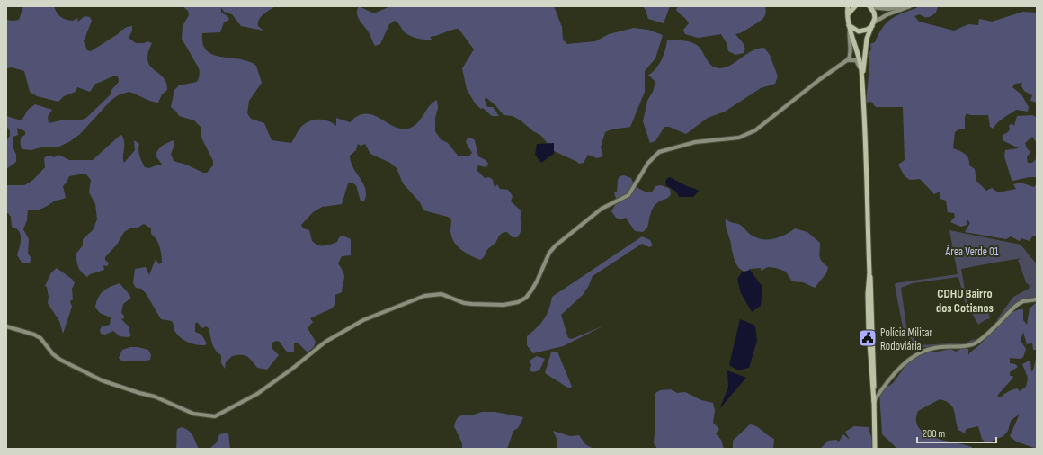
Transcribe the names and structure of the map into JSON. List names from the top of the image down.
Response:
{
  "districts": ["CDHU Bairro dos Cotianos"],
  "parks": ["Área Verde 01"],
  "places": {
    "public building": ["Polícia Militar Rodoviária"]
  },
  "scale_bar": "200 m"
}
